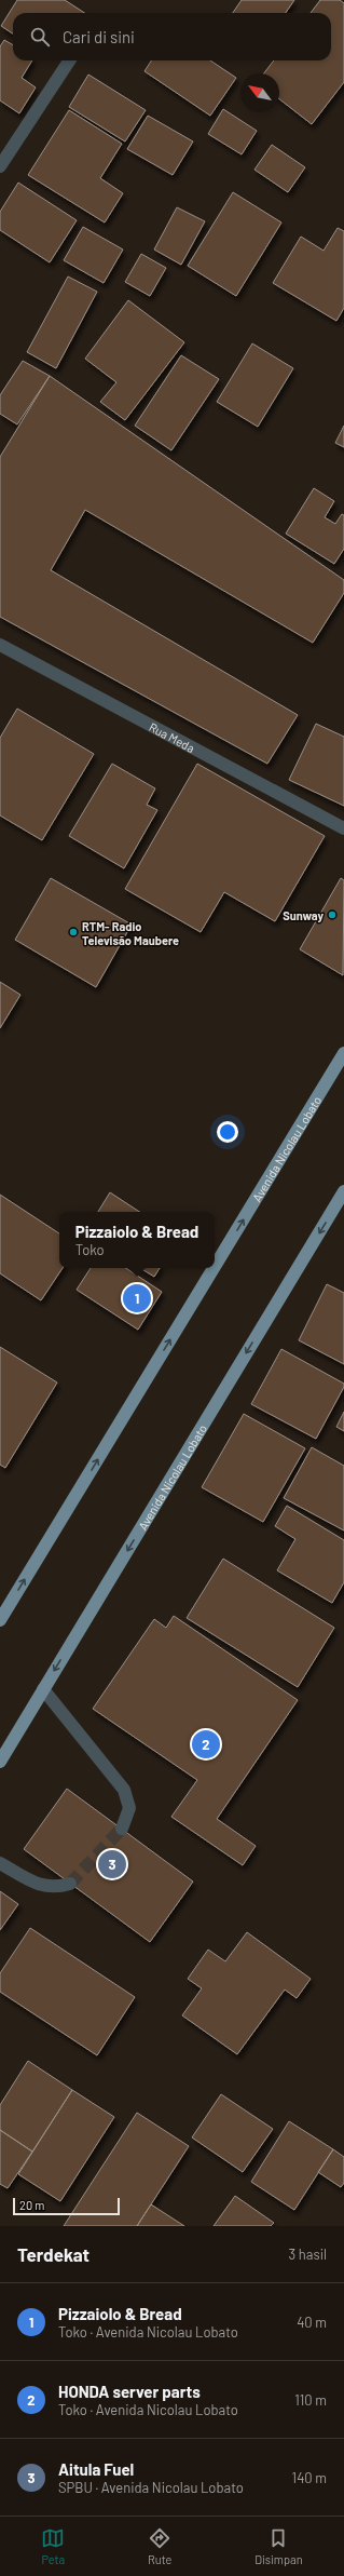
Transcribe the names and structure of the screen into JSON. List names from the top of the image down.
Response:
{
  "streets": {
    "main road": ["Avenida Nicolau Lobato"],
    "street": ["Rua Meda"]
  },
  "places": ["Sunway", "RTM- Radio Televisão Maubere"],
  "scale_bar": "20 m",
  "north": "top left",
  "page": {
    "search": "Cari di sini",
    "popup": ["Pizzaiolo & Bread", "Toko"],
    "pins": ["1", "2", "3"],
    "scale": "20 m",
    "heading": ["Terdekat", "3 hasil"],
    "list": [
      {
        "mark": "1",
        "name": "Pizzaiolo & Bread",
        "note": "Toko · Avenida Nicolau Lobato",
        "value": "40 m"
      },
      {
        "mark": "2",
        "name": "HONDA server parts",
        "note": "Toko · Avenida Nicolau Lobato",
        "value": "110 m"
      },
      {
        "mark": "3",
        "name": "Aitula Fuel",
        "note": "SPBU · Avenida Nicolau Lobato",
        "value": "140 m"
      }
    ],
    "nav": ["Peta", "Rute", "Disimpan"]
  }
}
